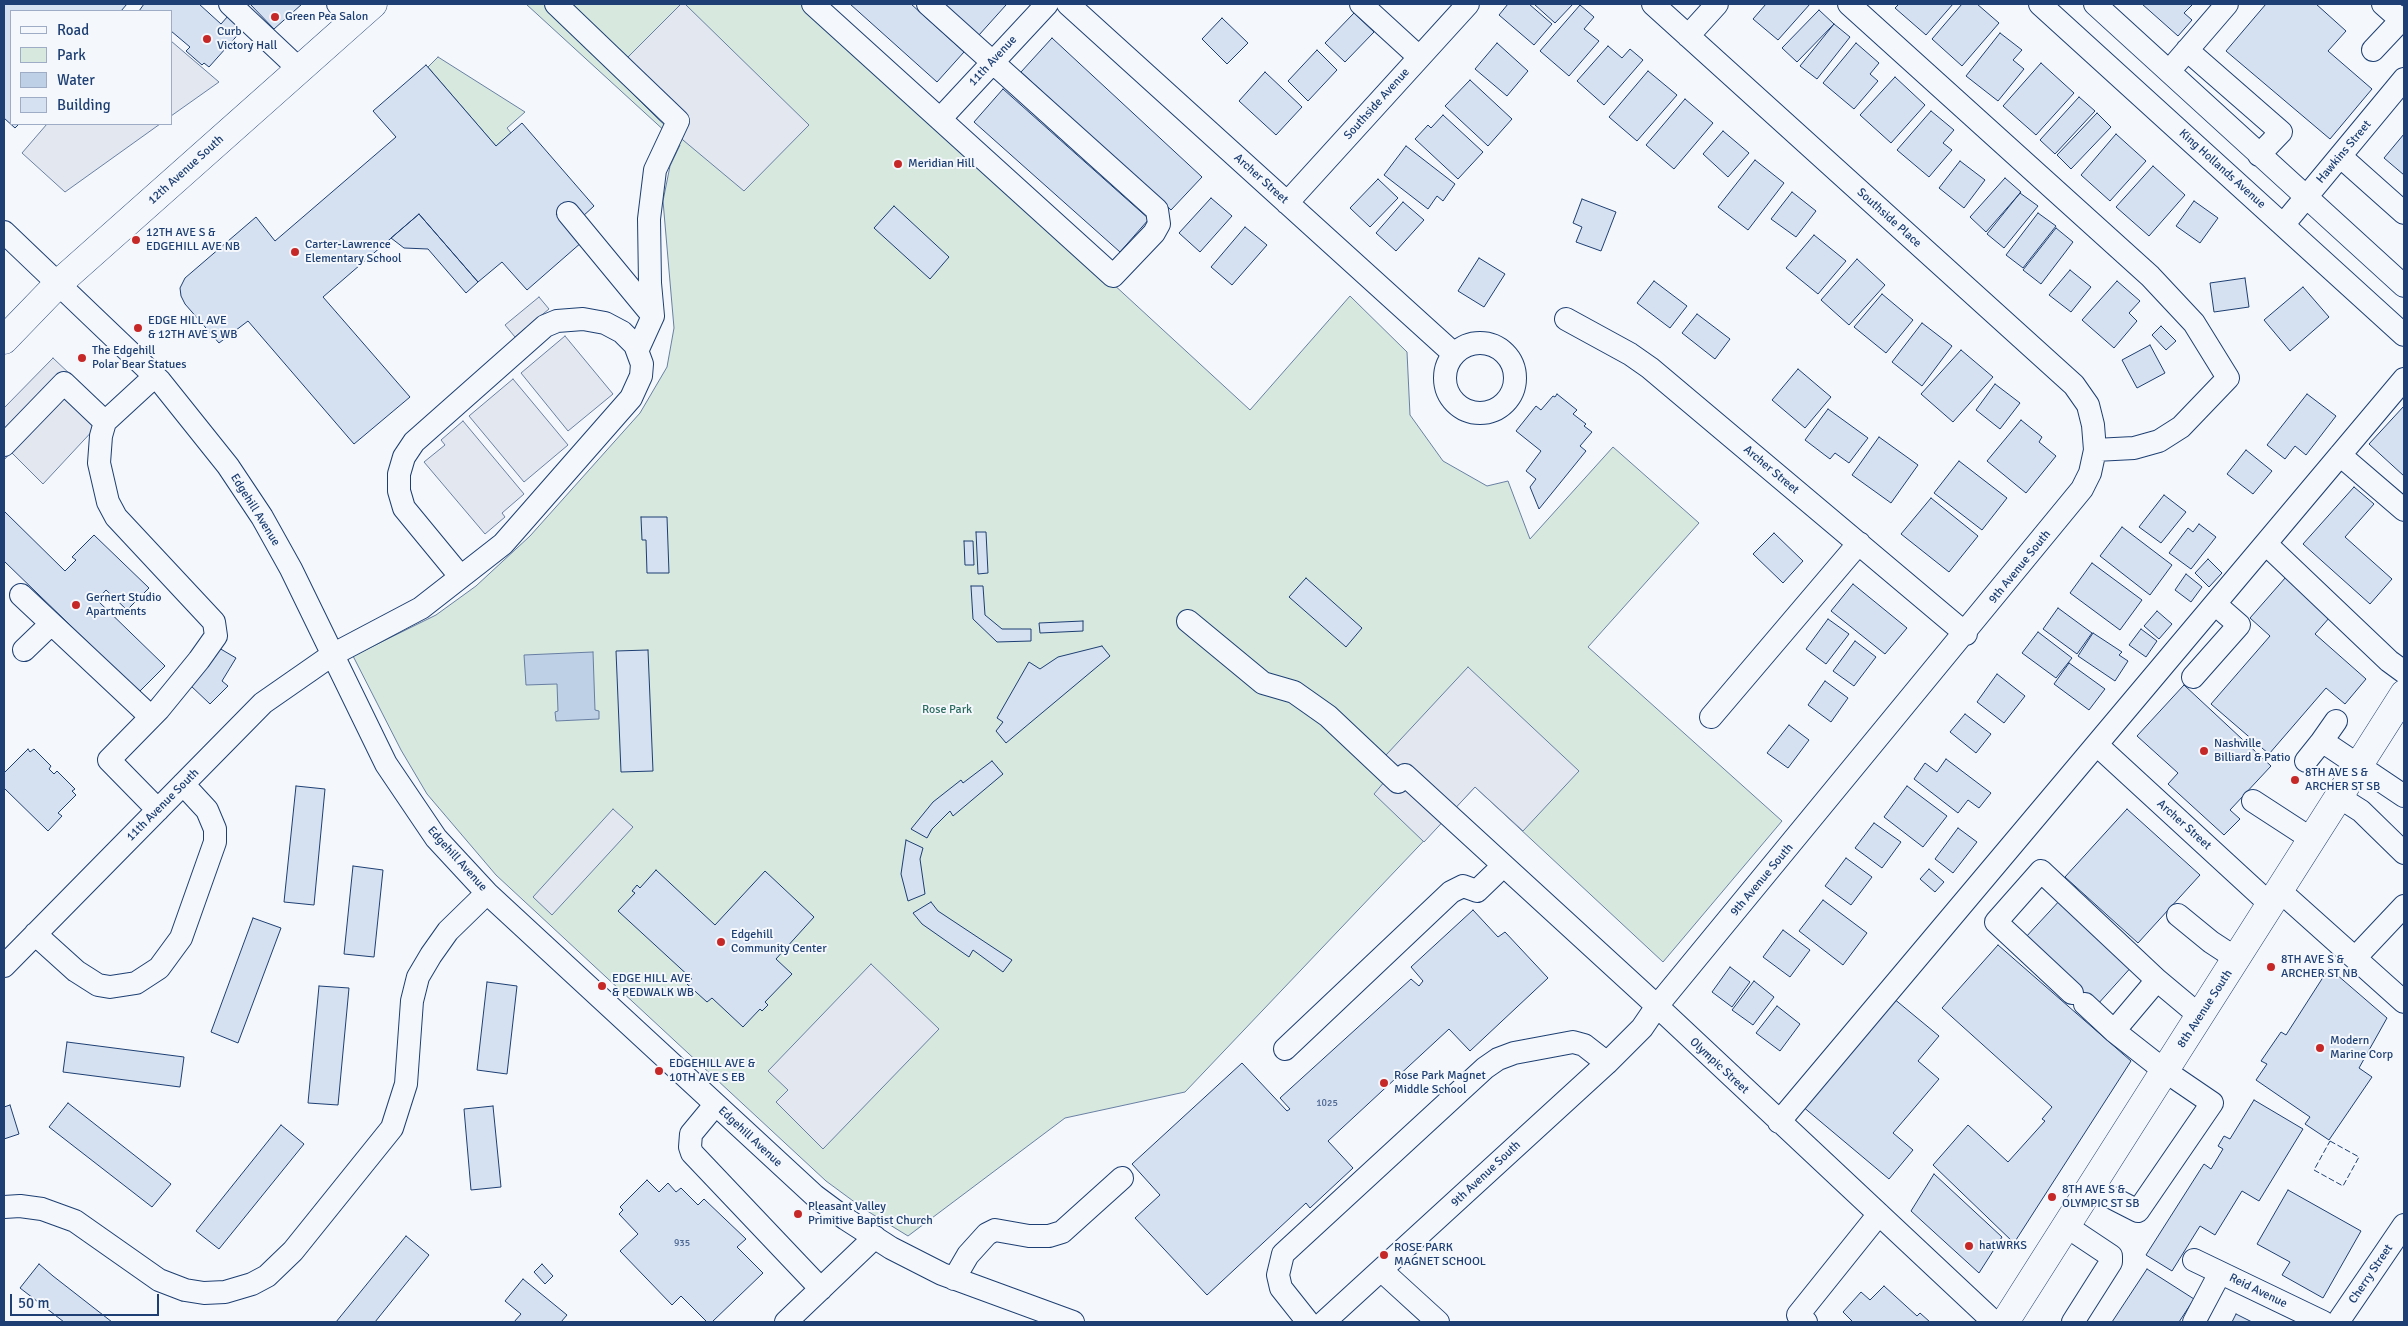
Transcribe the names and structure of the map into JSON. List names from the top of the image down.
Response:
{
  "streets": {
    "main road": ["12th Avenue South", "8th Avenue South"],
    "street": [
      "11th Avenue",
      "Southside Avenue",
      "Hawkins Street",
      "King Hollands Avenue",
      "Archer Street",
      "Southside Place",
      "Edgehill Avenue",
      "9th Avenue South",
      "11th Avenue South",
      "Olympic Street",
      "Cherry Street",
      "Reid Avenue"
    ]
  },
  "crossings": [
    ["Southside Avenue", "Archer Street"],
    ["Hawkins Street", "King Hollands Avenue"],
    ["12th Avenue South", "Edgehill Avenue"],
    ["Archer Street", "9th Avenue South"],
    ["Archer Street", "8th Avenue South"],
    ["Southside Place", "9th Avenue South"],
    ["Edgehill Avenue", "11th Avenue South"],
    ["9th Avenue South", "Olympic Street"]
  ],
  "parks": ["Rose Park"],
  "places": [
    "Green Pea Salon",
    "Curb Victory Hall",
    "Meridian Hill",
    "12TH AVE S & EDGEHILL AVE NB",
    "Carter-Lawrence Elementary School",
    "EDGE HILL AVE & 12TH AVE S WB",
    "The Edgehill Polar Bear Statues",
    "Gernert Studio Apartments",
    "Nashville Billiard & Patio",
    "8TH AVE S & ARCHER ST SB",
    "Edgehill Community Center",
    "8TH AVE S & ARCHER ST NB",
    "EDGE HILL AVE & PEDWALK WB",
    "Modern Marine Corp",
    "EDGEHILL AVE & 10TH AVE S EB",
    "Rose Park Magnet Middle School",
    "8TH AVE S & OLYMPIC ST SB",
    "Pleasant Valley Primitive Baptist Church",
    "hatWRKS",
    "ROSE PARK MAGNET SCHOOL"
  ],
  "house_numbers": ["1025", "935"],
  "legend": [
    "Road",
    "Park",
    "Water",
    "Building"
  ],
  "scale_bar": "50 m"
}
